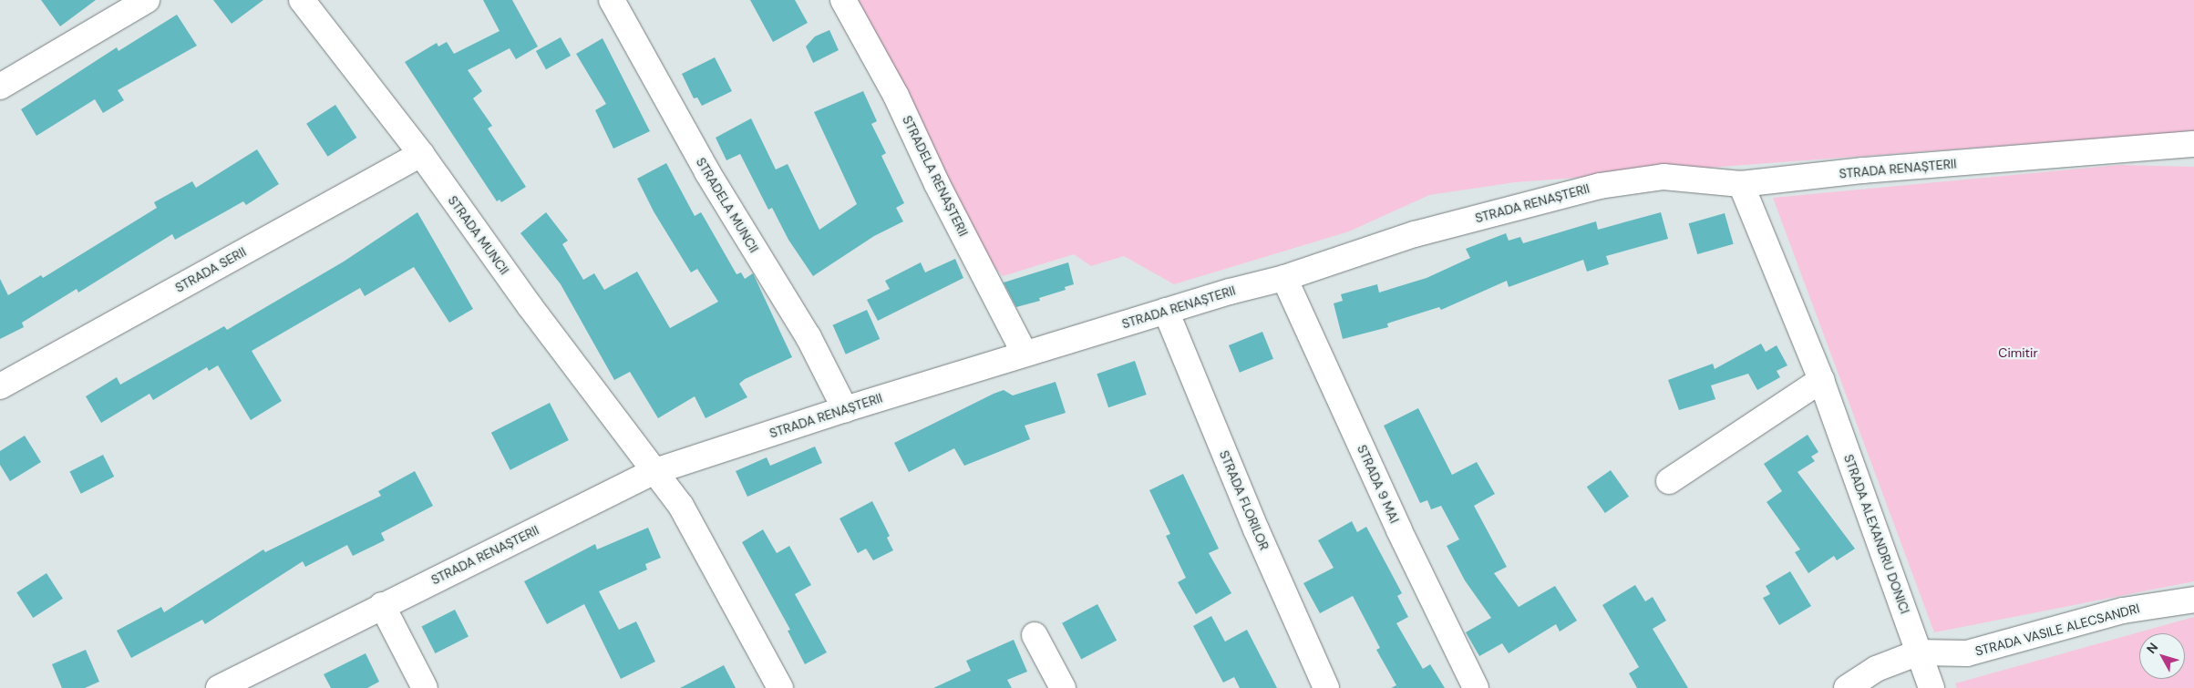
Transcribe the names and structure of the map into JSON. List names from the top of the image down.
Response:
{
  "streets": {
    "street": [
      "STRADA RENAȘTERII",
      "STRADELA RENAȘTERII",
      "STRADELA MUNCII",
      "STRADA MUNCII",
      "STRADA SERII",
      "STRADA 9 MAI",
      "STRADA FLORILOR",
      "STRADA ALEXANDRU DONICI",
      "STRADA VASILE ALECSANDRI"
    ]
  },
  "crossings": [
    ["STRADA RENAȘTERII", "STRADELA RENAȘTERII"],
    ["STRADA RENAȘTERII", "STRADELA MUNCII"],
    ["STRADA RENAȘTERII", "STRADA MUNCII"],
    ["STRADA RENAȘTERII", "STRADA 9 MAI"],
    ["STRADA RENAȘTERII", "STRADA FLORILOR"],
    ["STRADA RENAȘTERII", "STRADA ALEXANDRU DONICI"],
    ["STRADA MUNCII", "STRADA SERII"],
    ["STRADA ALEXANDRU DONICI", "STRADA VASILE ALECSANDRI"]
  ],
  "parks": ["Cimitir"],
  "north": "top left"
}
